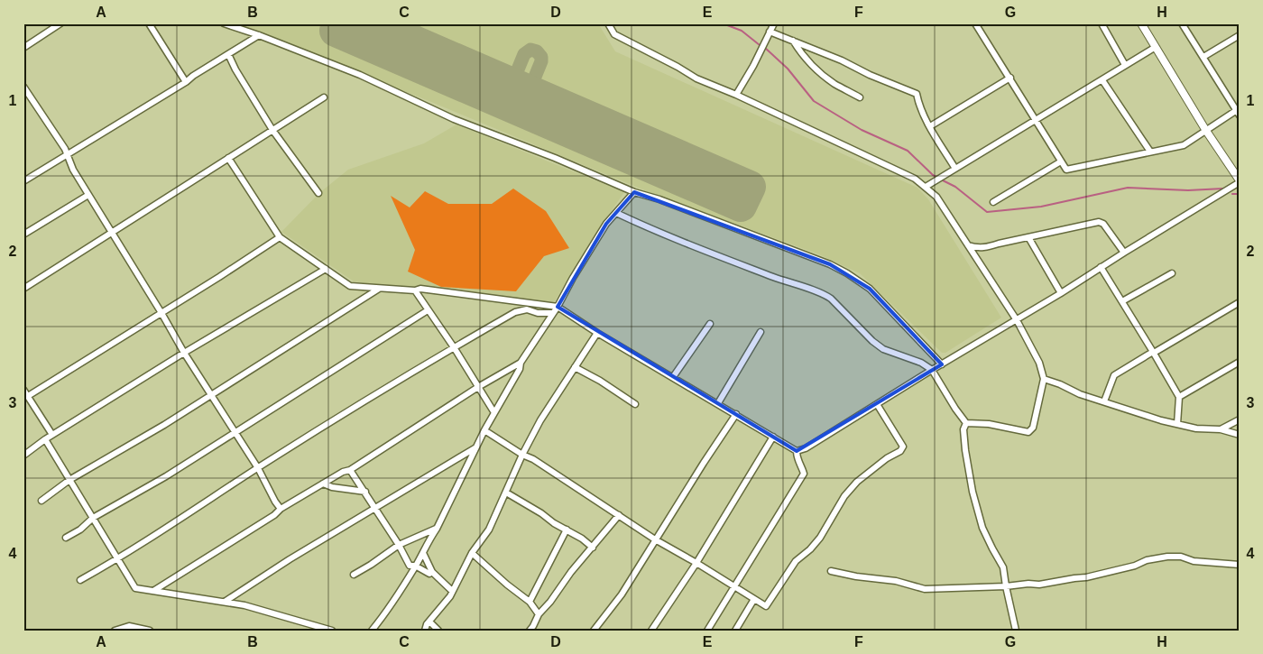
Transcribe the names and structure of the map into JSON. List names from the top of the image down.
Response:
{
  "grid": {
    "columns": [
      "A",
      "B",
      "C",
      "D",
      "E",
      "F",
      "G",
      "H"
    ],
    "rows": [
      "1",
      "2",
      "3",
      "4"
    ]
  }
}
